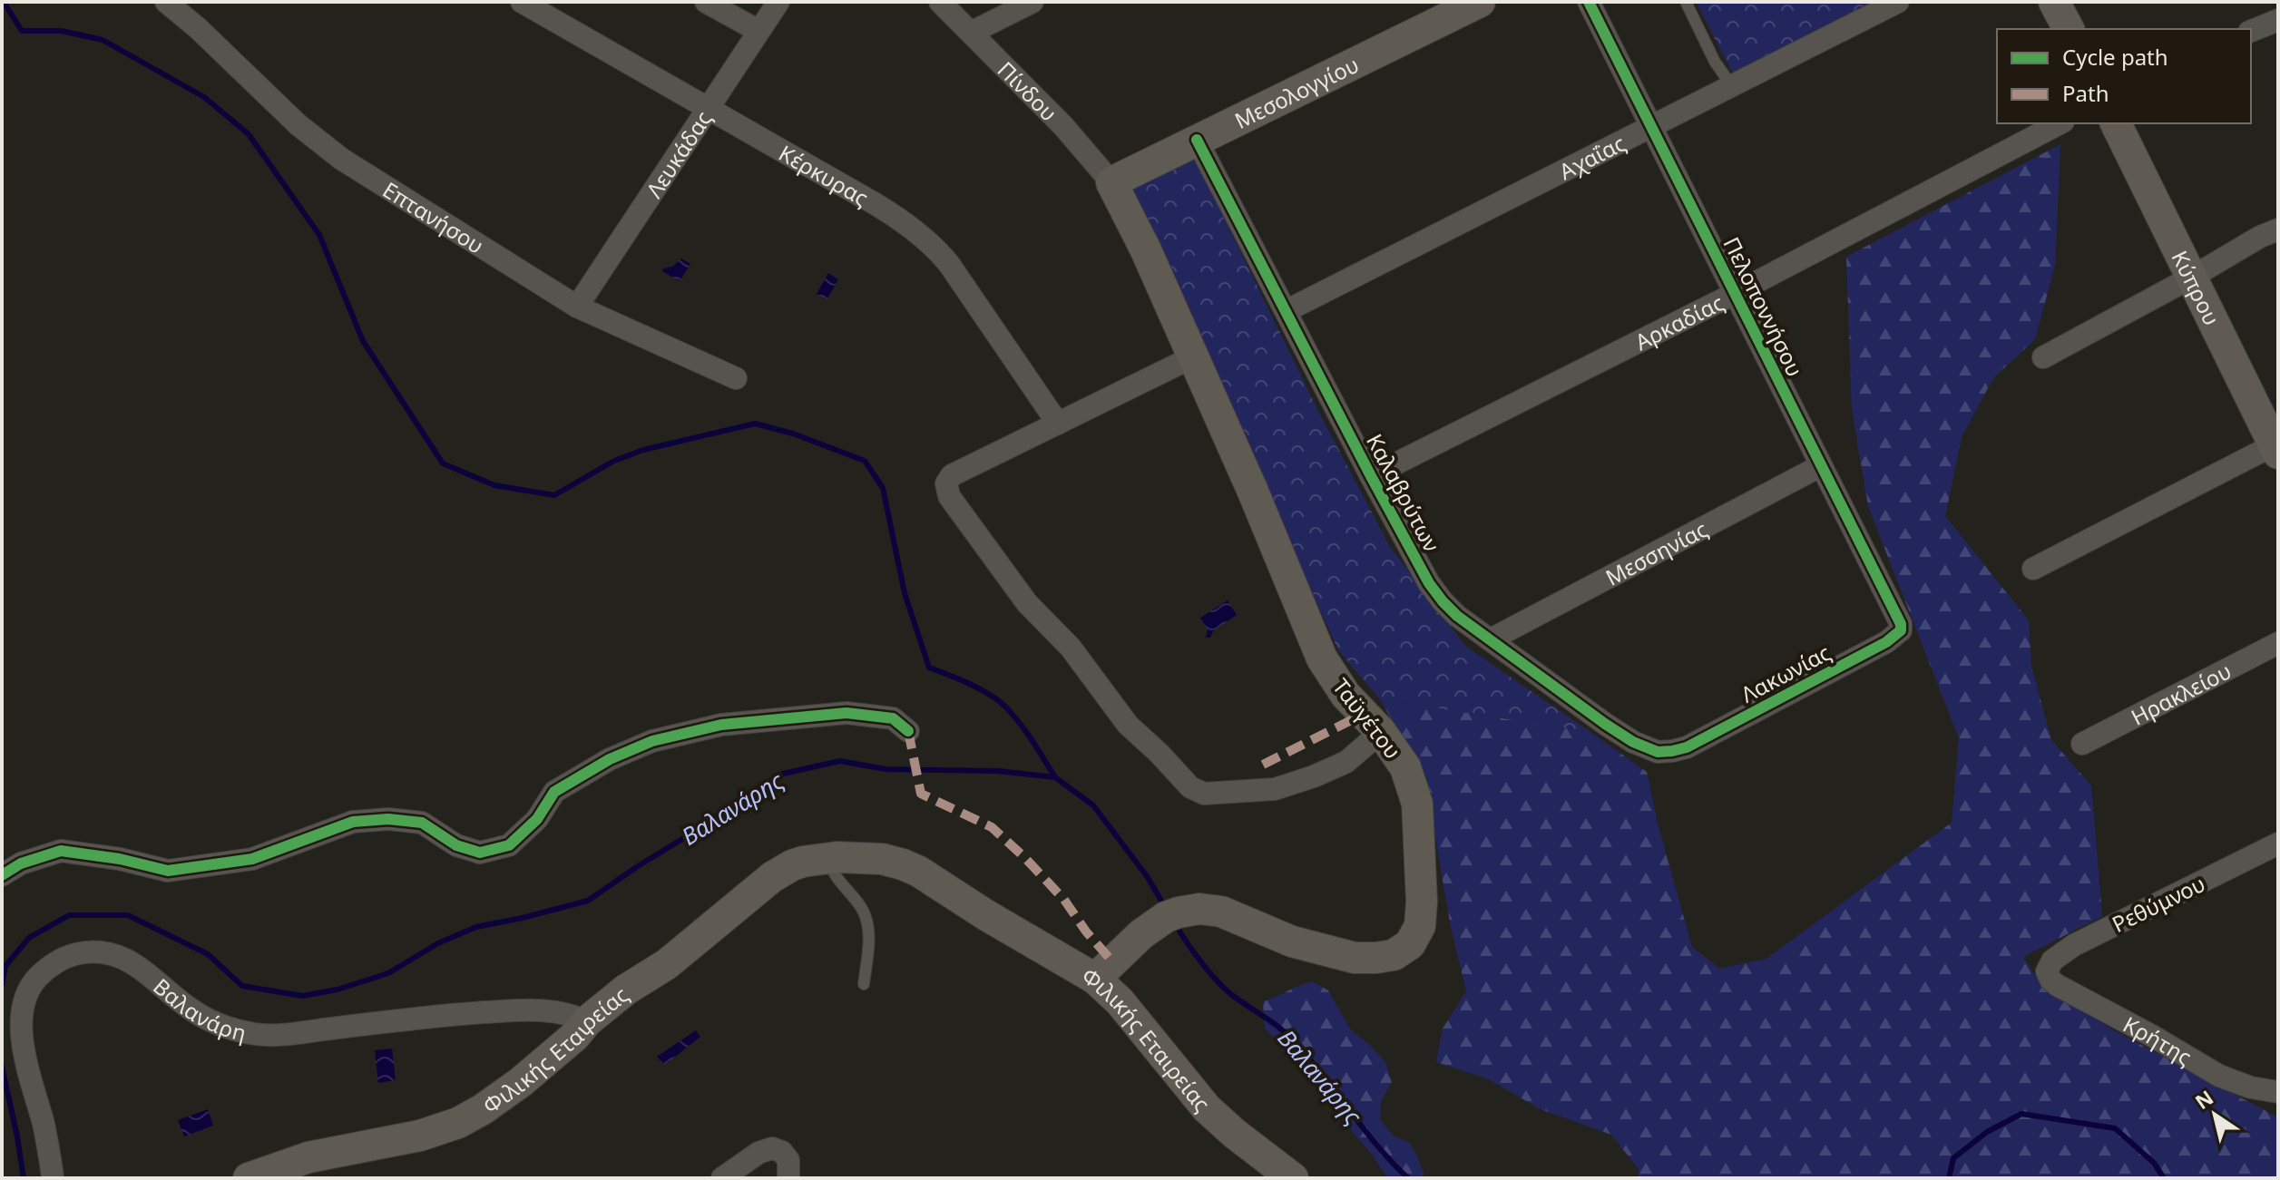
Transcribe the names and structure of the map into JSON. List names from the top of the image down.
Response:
{
  "streets": {
    "street": [
      "Πίνδου",
      "Μεσολογγίου",
      "Λευκάδας",
      "Αχαΐας",
      "Κέρκυρας",
      "Επτανήσου",
      "Κύπρου",
      "Πελοποννήσου",
      "Αρκαδίας",
      "Καλαβρύτων",
      "Μεσσηνίας",
      "Λακωνίας",
      "Ηρακλείου",
      "Ταϋγέτου",
      "Ρεθύμνου",
      "Βαλανάρη",
      "Κρήτης",
      "Φιλικής Εταιρείας"
    ]
  },
  "crossings": [
    ["Πίνδου", "Μεσολογγίου"],
    ["Πίνδου", "Ταϋγέτου"],
    ["Μεσολογγίου", "Καλαβρύτων"],
    ["Μεσολογγίου", "Ταϋγέτου"],
    ["Λευκάδας", "Κέρκυρας"],
    ["Λευκάδας", "Επτανήσου"],
    ["Αχαΐας", "Πελοποννήσου"],
    ["Αχαΐας", "Καλαβρύτων"],
    ["Πελοποννήσου", "Αρκαδίας"],
    ["Πελοποννήσου", "Μεσσηνίας"],
    ["Πελοποννήσου", "Λακωνίας"],
    ["Αρκαδίας", "Καλαβρύτων"],
    ["Καλαβρύτων", "Μεσσηνίας"],
    ["Καλαβρύτων", "Λακωνίας"],
    ["Ταϋγέτου", "Φιλικής Εταιρείας"],
    ["Ρεθύμνου", "Κρήτης"],
    ["Βαλανάρη", "Φιλικής Εταιρείας"]
  ],
  "water": ["Βαλανάρης"],
  "legend": ["Cycle path", "Path"],
  "north": "top left"
}
